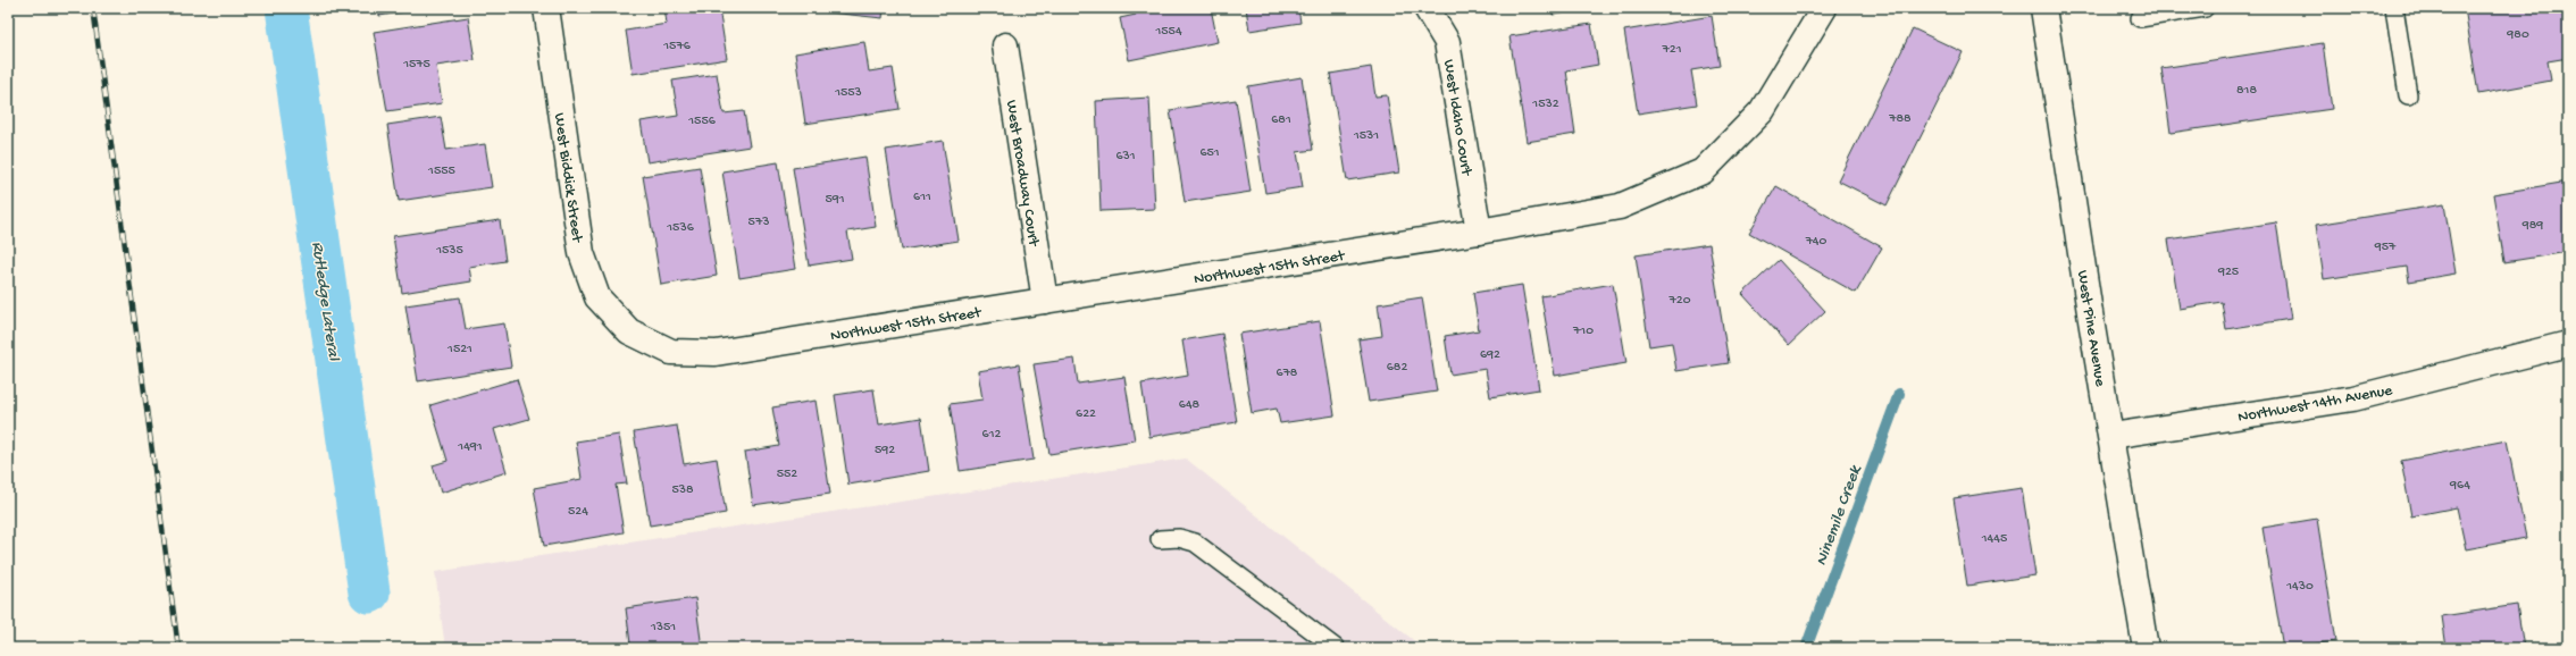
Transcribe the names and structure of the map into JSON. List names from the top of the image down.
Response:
{
  "streets": {
    "street": [
      "West Idaho Court",
      "West Broadway Court",
      "West Biddick Street",
      "Northwest 15th Street",
      "West Pine Avenue",
      "Northwest 14th Avenue"
    ]
  },
  "crossings": [
    ["West Idaho Court", "Northwest 15th Street"],
    ["West Broadway Court", "Northwest 15th Street"],
    ["West Biddick Street", "Northwest 15th Street"],
    ["West Pine Avenue", "Northwest 14th Avenue"]
  ],
  "water": ["Rutledge Lateral", "Ninemile Creek"],
  "house_numbers": [
    "1554",
    "980",
    "1576",
    "721",
    "1575",
    "818",
    "1553",
    "1532",
    "788",
    "681",
    "1556",
    "1531",
    "651",
    "631",
    "1555",
    "611",
    "591",
    "573",
    "989",
    "1536",
    "740",
    "957",
    "1535",
    "925",
    "720",
    "710",
    "1521",
    "692",
    "682",
    "678",
    "648",
    "622",
    "612",
    "1491",
    "592",
    "552",
    "964",
    "538",
    "524",
    "1445",
    "1430",
    "1351"
  ]
}
